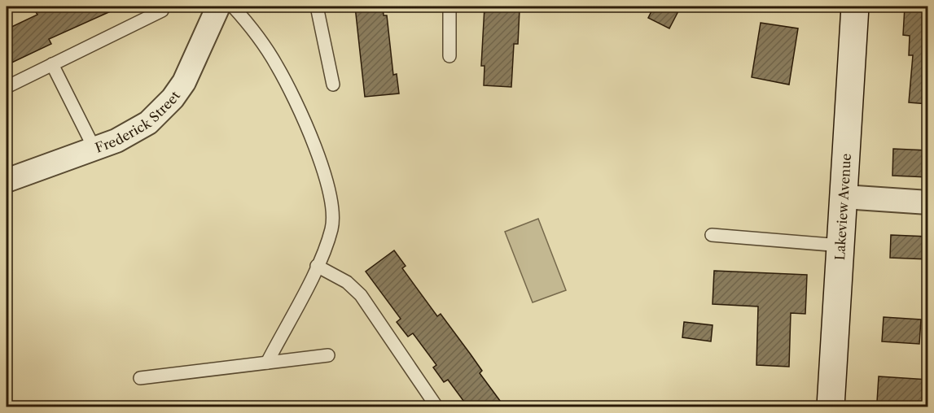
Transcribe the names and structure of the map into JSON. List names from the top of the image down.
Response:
{
  "streets": {
    "main road": ["Lakeview Avenue"],
    "street": ["Frederick Street"]
  }
}
